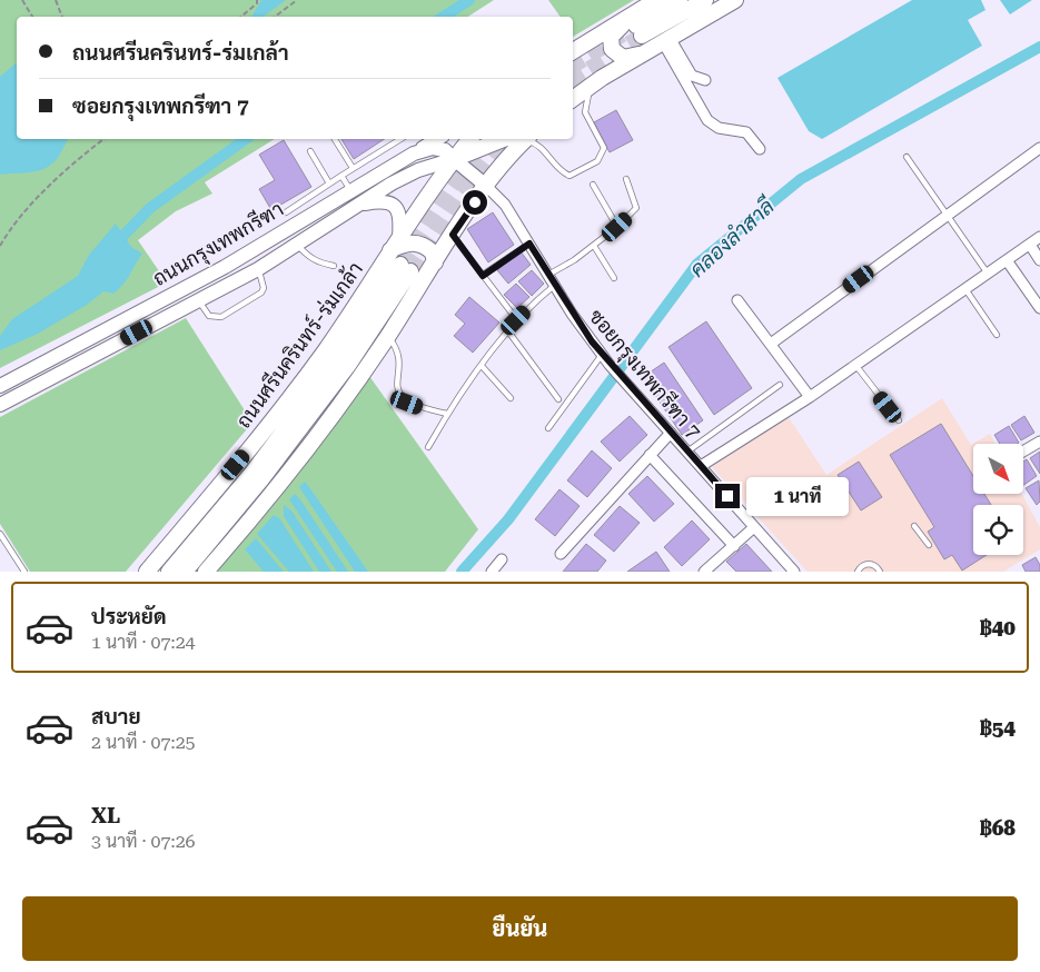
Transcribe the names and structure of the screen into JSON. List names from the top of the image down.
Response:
{
  "streets": {
    "main road": ["ถนนกรุงเทพกรีฑา", "ถนนศรีนครินทร์-ร่มเกล้า"],
    "street": ["ซอยกรุงเทพกรีฑา 7"]
  },
  "crossings": [
    ["ถนนกรุงเทพกรีฑา", "ถนนศรีนครินทร์-ร่มเกล้า"],
    ["ถนนกรุงเทพกรีฑา", "ซอยกรุงเทพกรีฑา 7"]
  ],
  "water": ["คลองลำสาลี"],
  "north": "bottom right",
  "page": {
    "banner": ["ถนนศรีนครินทร์-ร่มเกล้า", "ซอยกรุงเทพกรีฑา 7"],
    "bubble": "1 นาที",
    "list": [
      {
        "name": "ประหยัด",
        "note": "1 นาที · 07:24",
        "value": "฿40"
      },
      {
        "name": "สบาย",
        "note": "2 นาที · 07:25",
        "value": "฿54"
      },
      {
        "name": "XL",
        "note": "3 นาที · 07:26",
        "value": "฿68"
      }
    ],
    "buttons": "ยืนยัน"
  }
}
